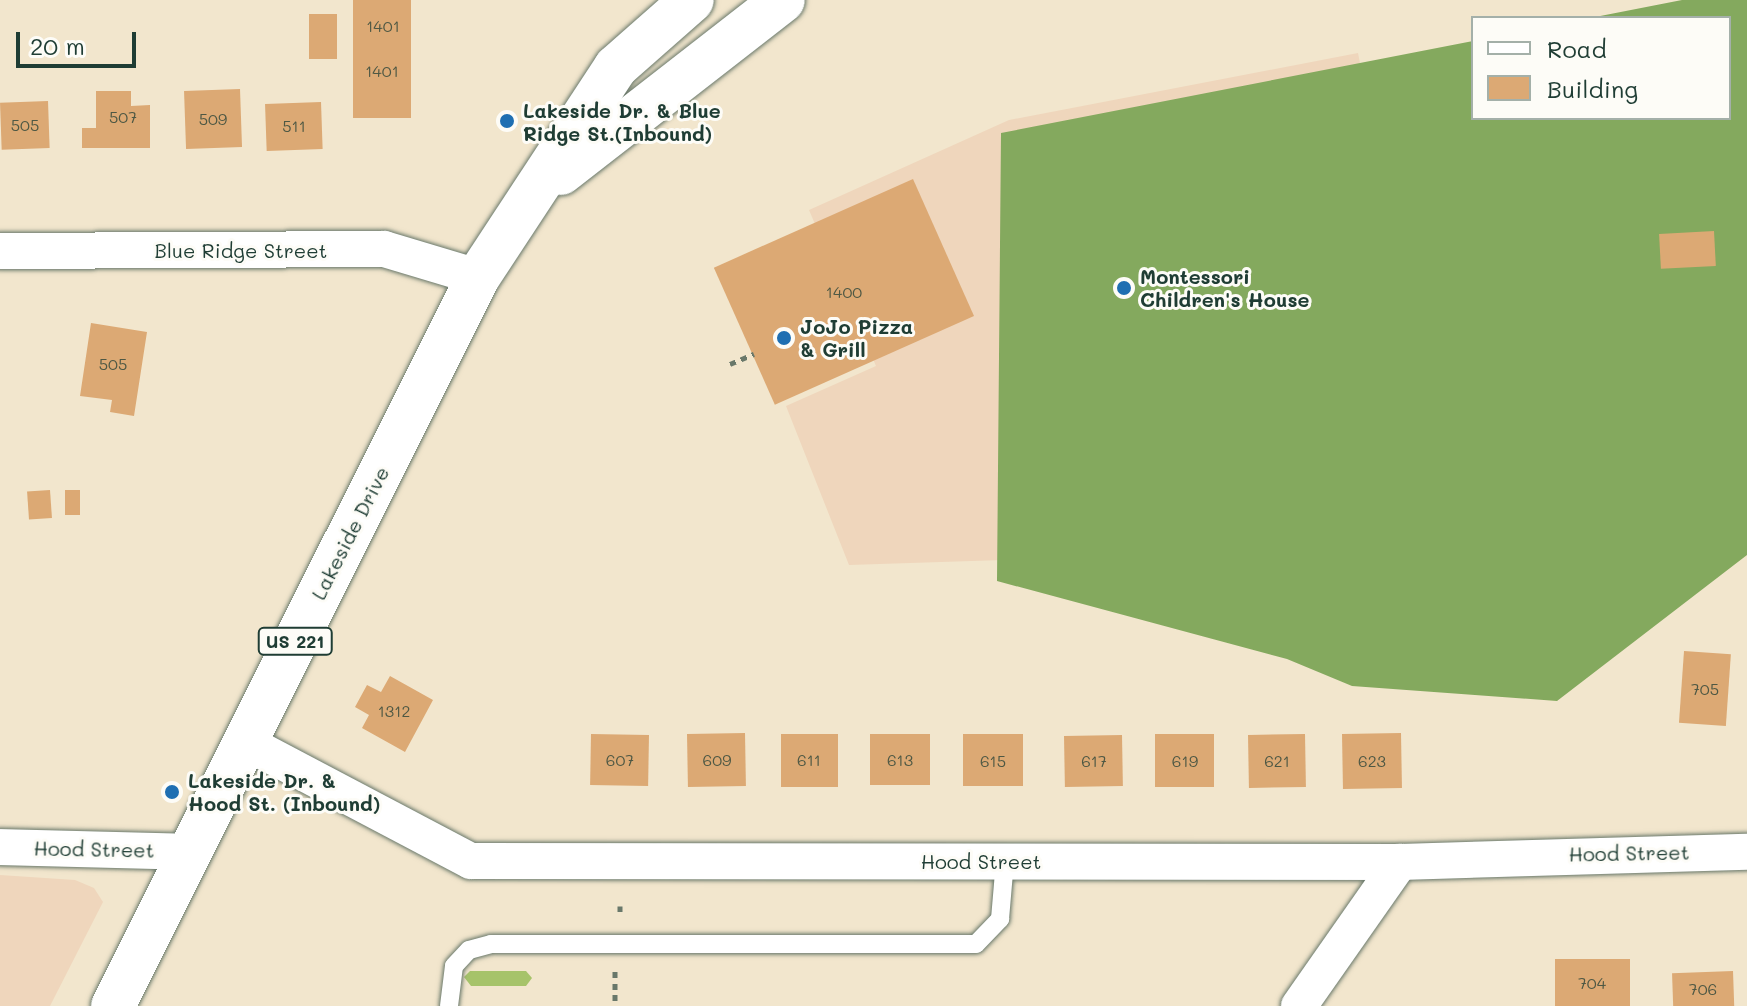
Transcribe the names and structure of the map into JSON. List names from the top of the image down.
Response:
{
  "streets": {
    "main road": ["Lakeside Drive", "US 221"],
    "street": ["Blue Ridge Street", "Hood Street"]
  },
  "crossings": [
    ["Blue Ridge Street", "Lakeside Drive"],
    ["Lakeside Drive", "Hood Street"]
  ],
  "places": [
    "Lakeside Dr. & Blue Ridge St.(Inbound)",
    "Montessori Children's House",
    "JoJo Pizza & Grill",
    "Lakeside Dr. & Hood St. (Inbound)"
  ],
  "house_numbers": [
    "1401",
    "1401",
    "507",
    "509",
    "505",
    "511",
    "1400",
    "505",
    "705",
    "1312",
    "607",
    "609",
    "611",
    "613",
    "615",
    "617",
    "619",
    "621",
    "623",
    "704",
    "706"
  ],
  "legend": ["Road", "Building"],
  "scale_bar": "20 m"
}
